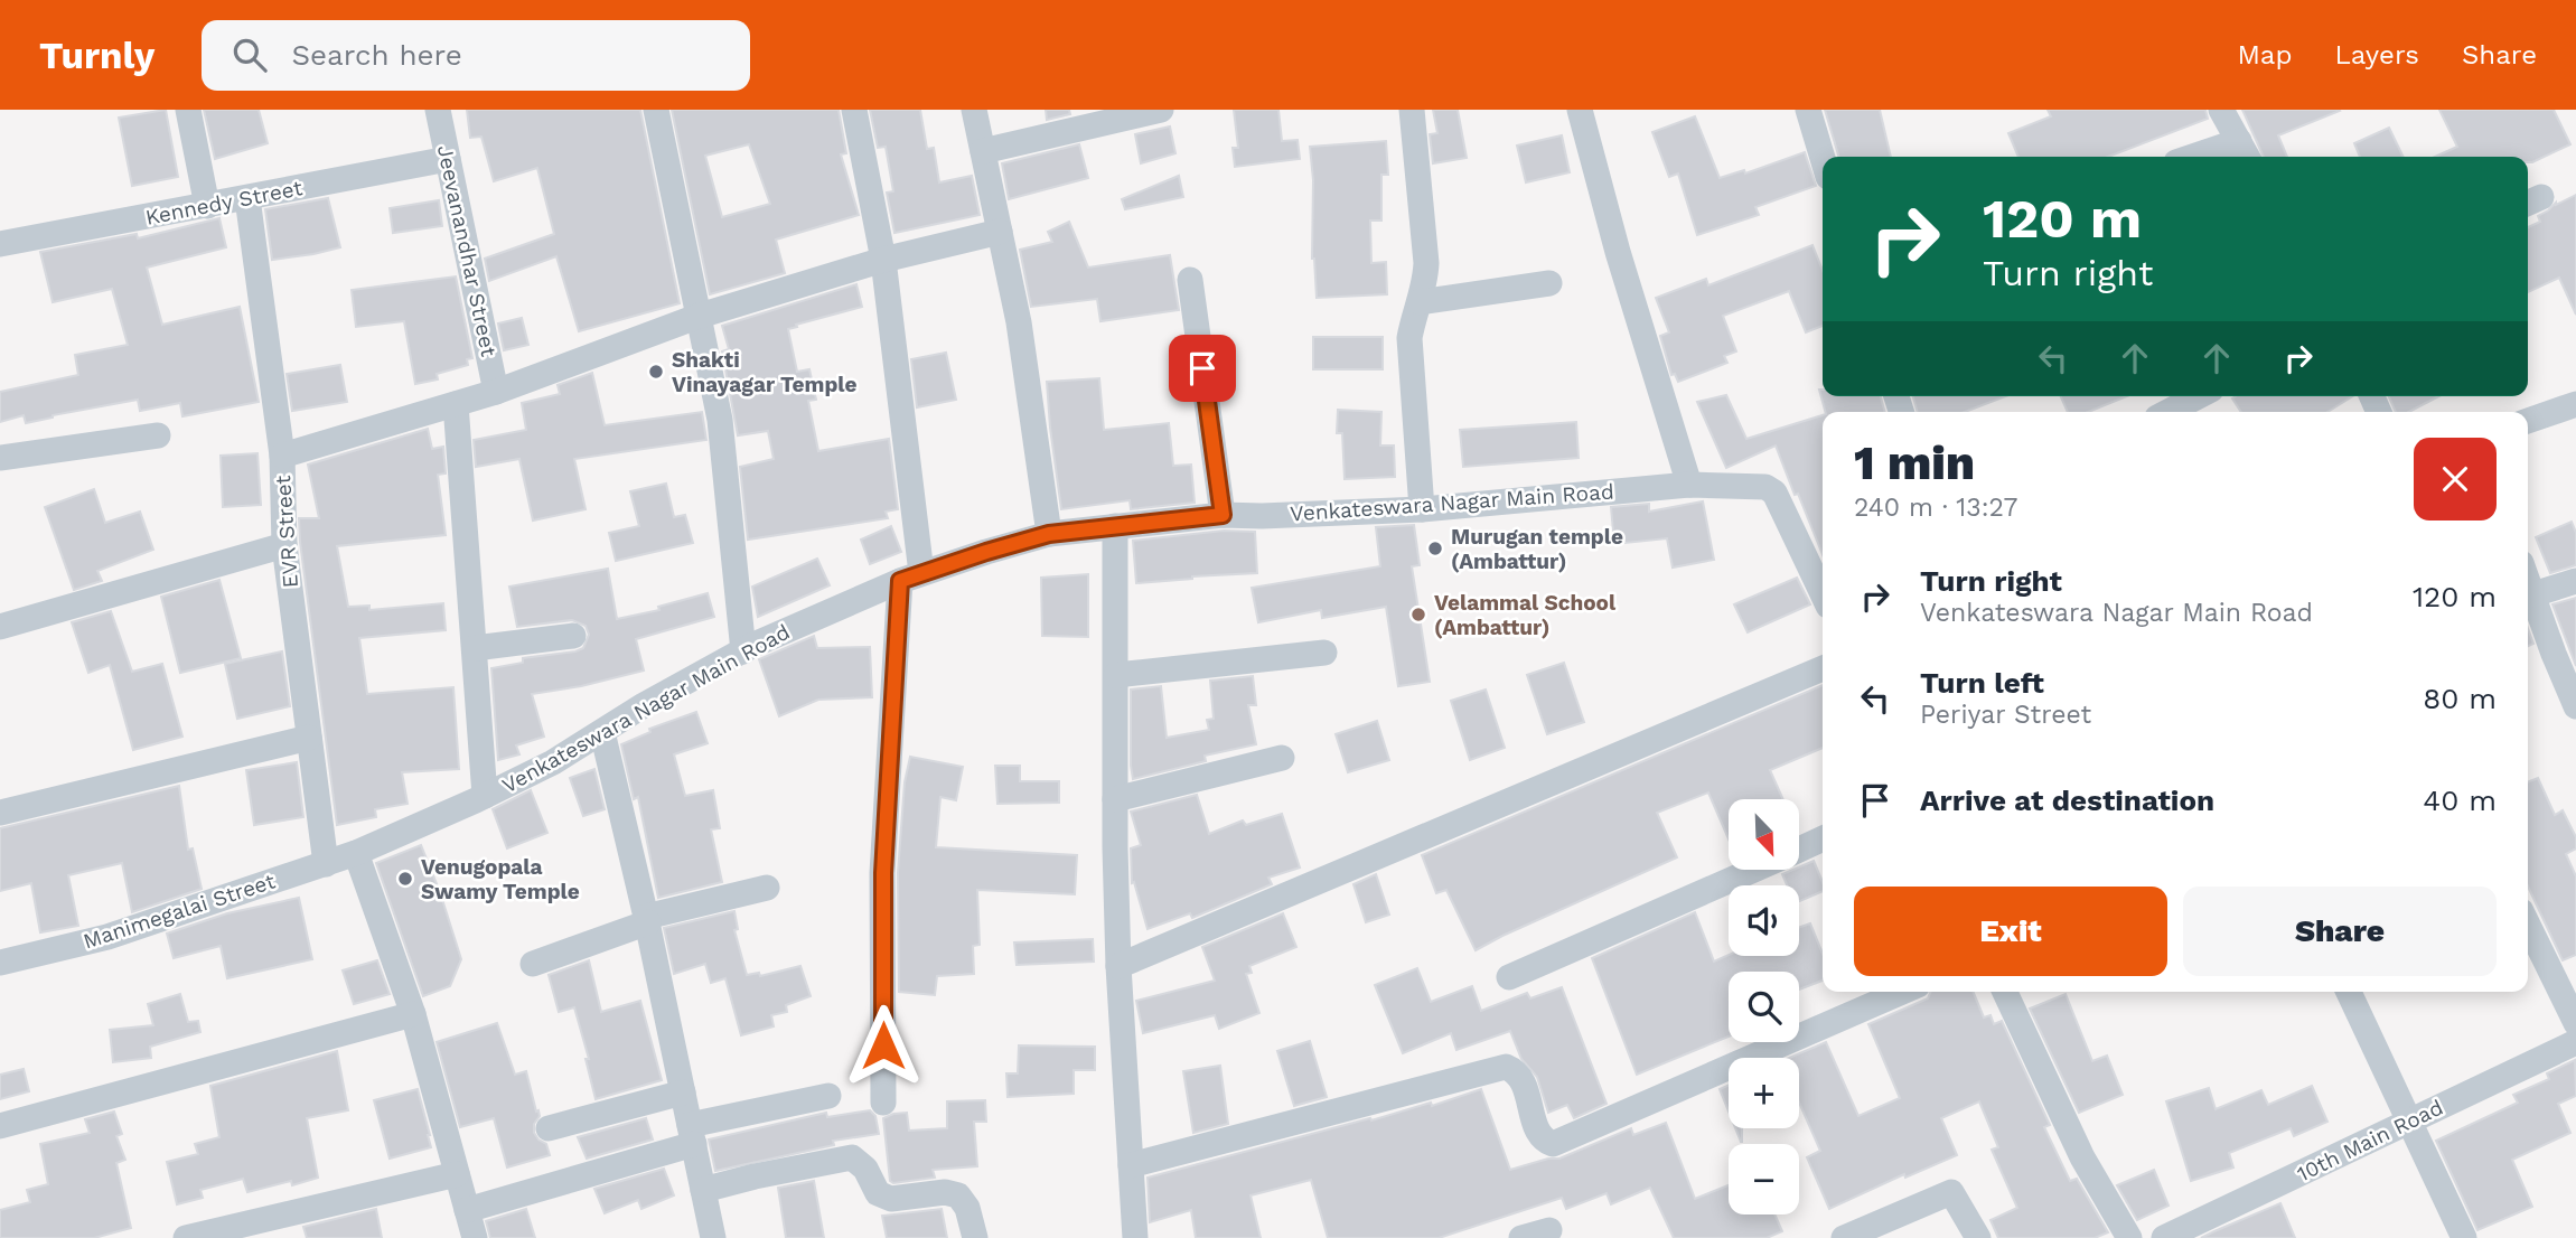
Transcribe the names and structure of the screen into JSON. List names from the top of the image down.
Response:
{
  "streets": {
    "street": [
      "Kennedy Street",
      "Jeevanandhar Street",
      "Venkateswara Nagar Main Road",
      "EVR Street",
      "Manimegalai Street",
      "10th Main Road"
    ]
  },
  "crossings": [
    ["Kennedy Street", "Jeevanandhar Street"],
    ["Kennedy Street", "EVR Street"],
    ["Venkateswara Nagar Main Road", "Manimegalai Street"],
    ["EVR Street", "Manimegalai Street"]
  ],
  "places": [
    "Shakti Vinayagar Temple",
    "Murugan temple (Ambattur)",
    "Velammal School (Ambattur)",
    "Venugopala Swamy Temple"
  ],
  "north": "bottom right",
  "page": {
    "header": "Turnly",
    "search": "Search here",
    "nav": ["Map", "Layers", "Share"],
    "turn": ["120 m", "Turn right"],
    "heading": ["1 min", "240 m · 13:27"],
    "list": [
      {
        "name": "Turn right",
        "note": "Venkateswara Nagar Main Road",
        "value": "120 m"
      },
      {
        "name": "Turn left",
        "note": "Periyar Street",
        "value": "80 m"
      },
      {
        "name": "Arrive at destination",
        "value": "40 m"
      }
    ],
    "map_buttons": ["+", "−"],
    "buttons": ["Exit", "Share"]
  }
}
